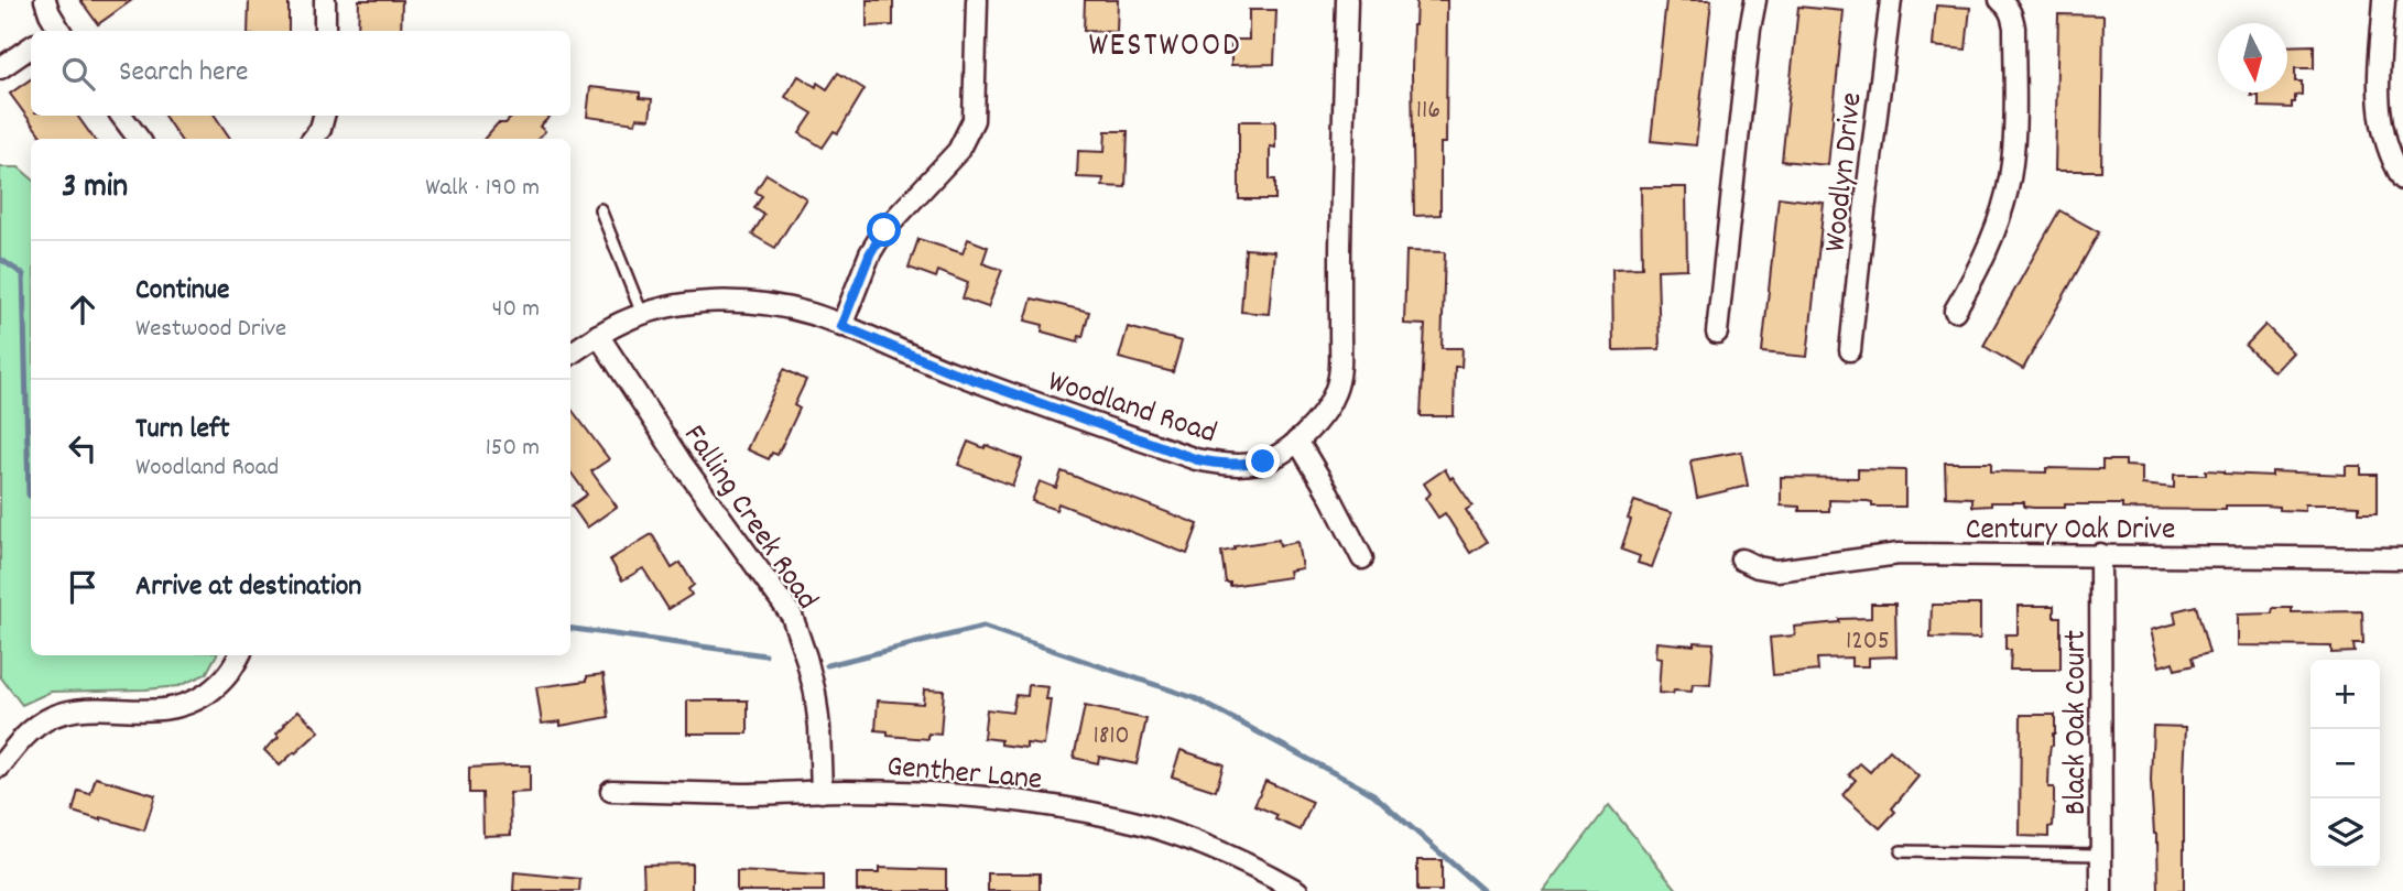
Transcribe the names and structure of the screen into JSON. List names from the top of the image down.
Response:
{
  "streets": {
    "street": [
      "Woodlyn Drive",
      "Woodland Road",
      "Falling Creek Road",
      "Century Oak Drive",
      "Black Oak Court",
      "Genther Lane"
    ]
  },
  "crossings": [
    ["Woodland Road", "Falling Creek Road"],
    ["Falling Creek Road", "Genther Lane"],
    ["Century Oak Drive", "Black Oak Court"]
  ],
  "districts": ["WESTWOOD"],
  "house_numbers": ["116", "1205", "1810"],
  "north": "bottom",
  "page": {
    "search": "Search here",
    "heading": ["3 min", "Walk · 190 m"],
    "list": [
      ["Continue", "Westwood Drive", "40 m"],
      ["Turn left", "Woodland Road", "150 m"],
      "Arrive at destination"
    ],
    "map_buttons": ["+", "−"]
  }
}
